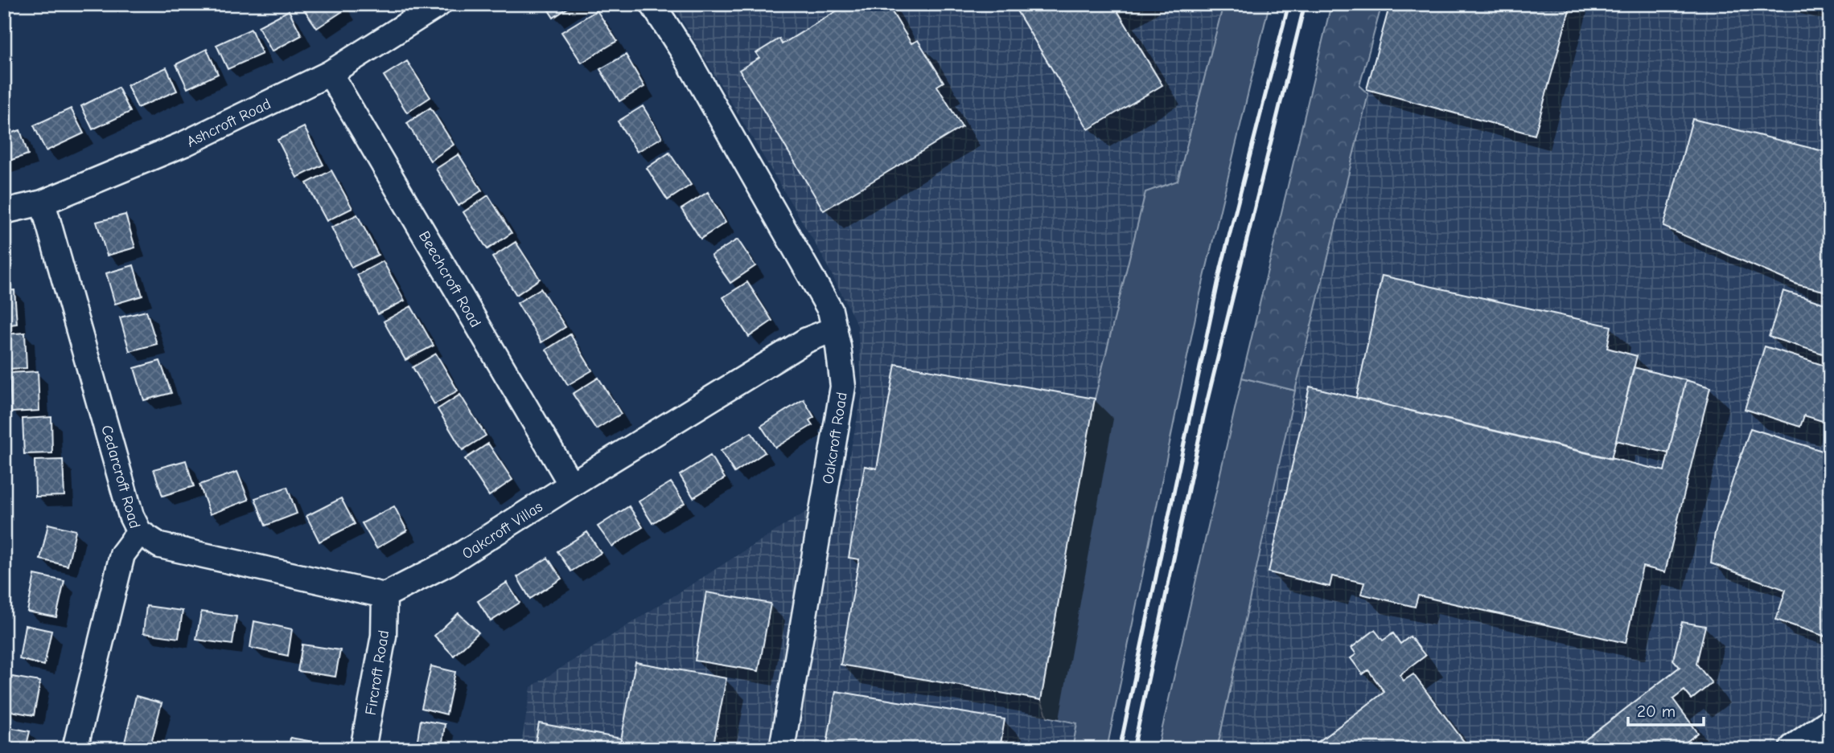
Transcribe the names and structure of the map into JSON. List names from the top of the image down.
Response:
{
  "streets": {
    "street": [
      "Ashcroft Road",
      "Beechcroft Road",
      "Oakcroft Road",
      "Cedarcroft Road",
      "Oakcroft Villas",
      "Fircroft Road"
    ]
  },
  "crossings": [
    ["Ashcroft Road", "Beechcroft Road"],
    ["Ashcroft Road", "Cedarcroft Road"],
    ["Beechcroft Road", "Oakcroft Villas"],
    ["Oakcroft Road", "Oakcroft Villas"],
    ["Oakcroft Villas", "Fircroft Road"]
  ],
  "scale_bar": "20 m"
}
